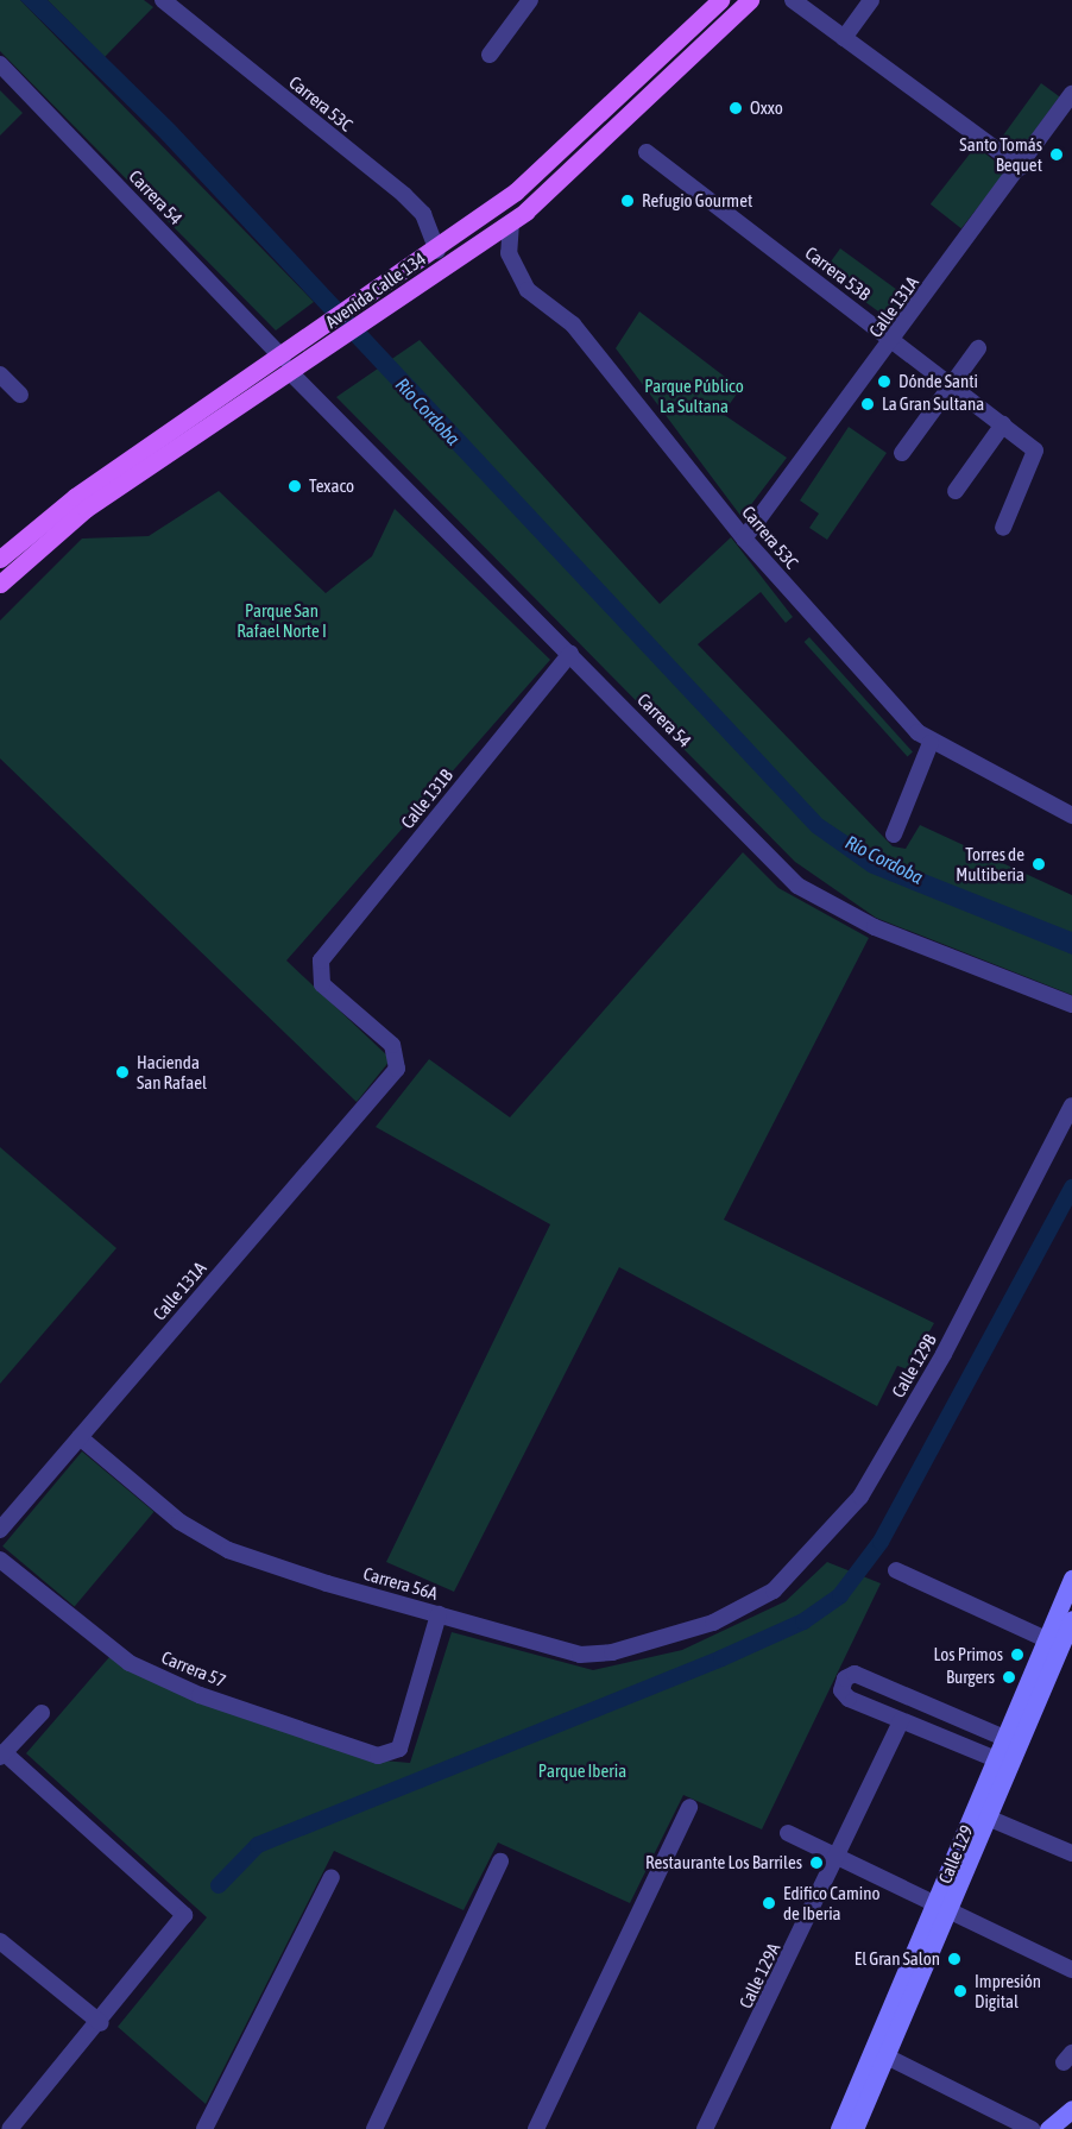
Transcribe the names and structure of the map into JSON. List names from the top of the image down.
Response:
{
  "streets": {
    "main road": ["Avenida Calle 134", "Calle 129"],
    "street": [
      "Carrera 53C",
      "Carrera 54",
      "Carrera 53B",
      "Calle 131A",
      "Calle 131B",
      "Calle 129B",
      "Carrera 56A",
      "Carrera 57",
      "Calle 129A"
    ]
  },
  "crossings": [
    ["Carrera 53C", "Avenida Calle 134"],
    ["Carrera 53C", "Calle 131A"],
    ["Carrera 54", "Avenida Calle 134"],
    ["Carrera 54", "Calle 131B"],
    ["Carrera 53B", "Calle 131A"],
    ["Calle 131A", "Calle 131B"],
    ["Calle 131A", "Carrera 56A"],
    ["Calle 129B", "Carrera 56A"],
    ["Carrera 56A", "Carrera 57"]
  ],
  "water": ["Rio Cordoba", "Río Cordoba"],
  "parks": ["Parque Público La Sultana", "Parque San Rafael Norte I", "Parque Iberia"],
  "places": [
    "Oxxo",
    "Santo Tomás Bequet",
    "Refugio Gourmet",
    "Dónde Santi",
    "La Gran Sultana",
    "Texaco",
    "Torres de Multiberia",
    "Hacienda San Rafael",
    "Los Primos",
    "Burgers",
    "Restaurante Los Barriles",
    "Edifico Camino de Iberia",
    "El Gran Salon",
    "Impresión Digital"
  ]
}
